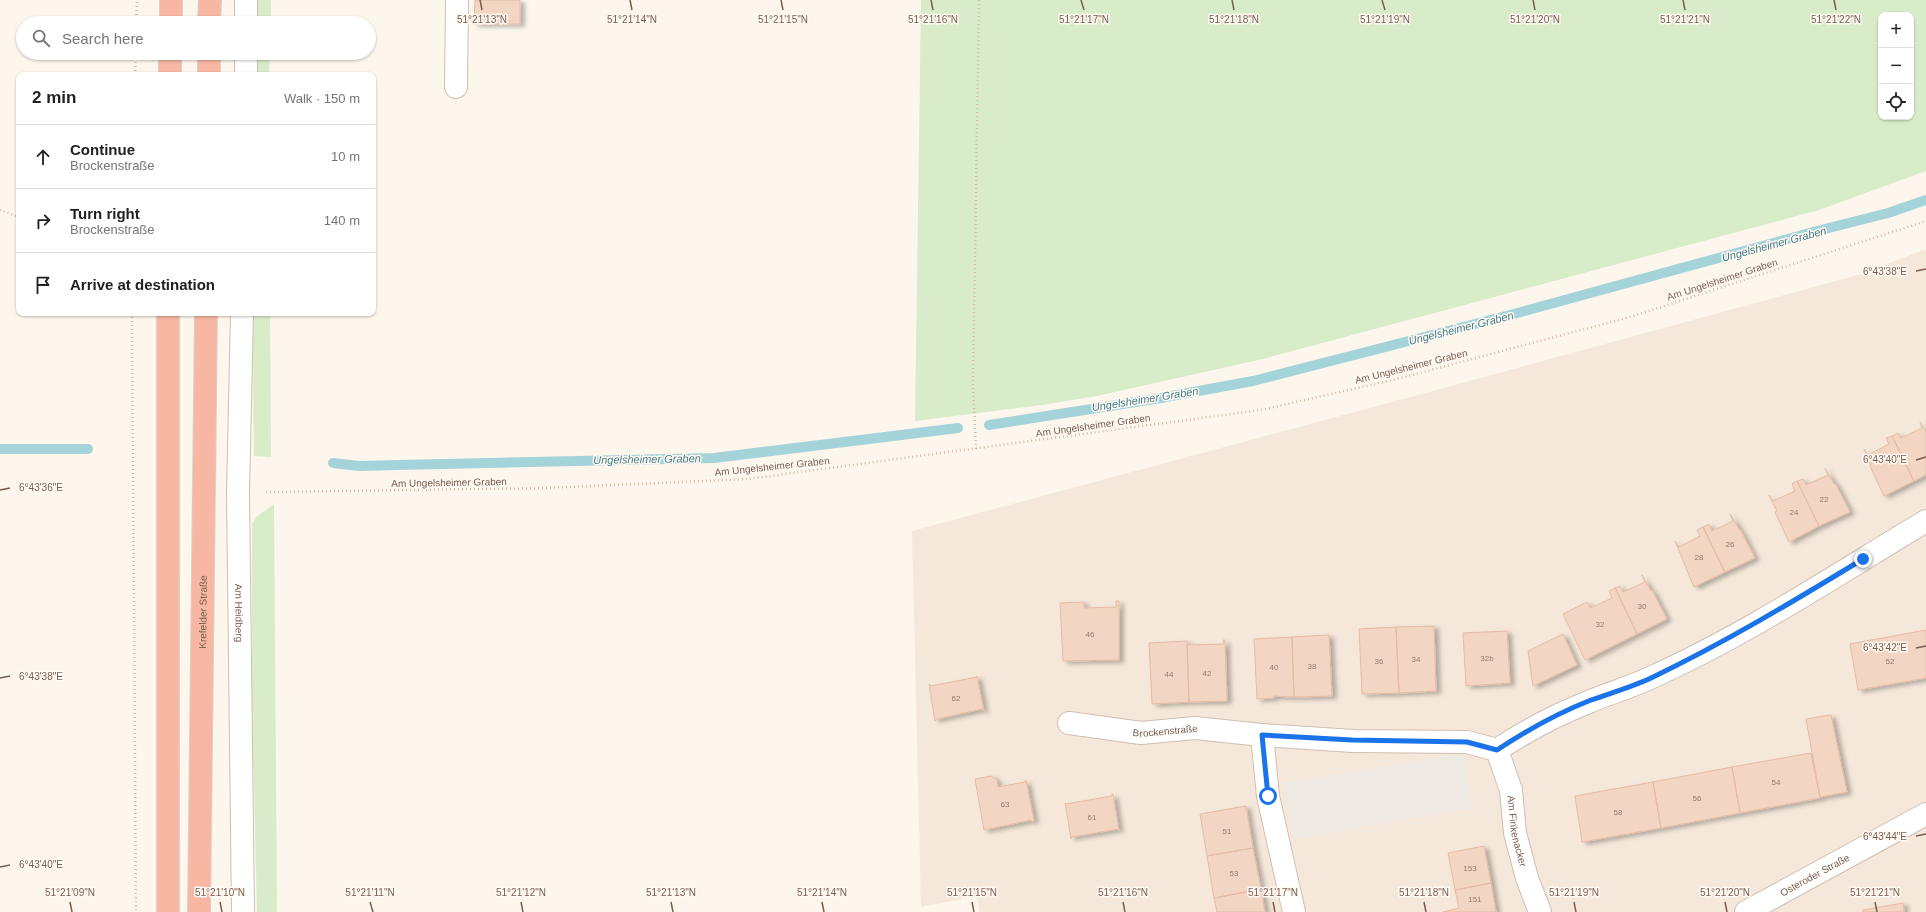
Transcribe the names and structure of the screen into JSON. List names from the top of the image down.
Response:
{
  "streets": {
    "highway": ["Krefelder Straße"],
    "street": [
      "Am Heidberg",
      "Brockenstraße",
      "Am Finkenacker",
      "Osteroder Straße"
    ],
    "path": ["Am Ungelsheimer Graben"]
  },
  "crossings": [
    ["Am Ungelsheimer Graben", "Am Heidberg"],
    ["Brockenstraße", "Am Finkenacker"]
  ],
  "water": ["Ungelsheimer Graben"],
  "house_numbers": [
    "22",
    "24",
    "26",
    "28",
    "30",
    "32",
    "46",
    "32b",
    "34",
    "36",
    "52",
    "38",
    "40",
    "42",
    "44",
    "62",
    "54",
    "56",
    "63",
    "58",
    "61",
    "51",
    "153",
    "53",
    "151"
  ],
  "page": {
    "map_buttons": ["+", "−"],
    "search": "Search here",
    "heading": ["2 min", "Walk · 150 m"],
    "list": [
      ["Continue", "Brockenstraße", "10 m"],
      ["Turn right", "Brockenstraße", "140 m"],
      "Arrive at destination"
    ]
  },
  "coordinates": [
    "51°21'13\"N",
    "51°21'14\"N",
    "51°21'15\"N",
    "51°21'16\"N",
    "51°21'17\"N",
    "51°21'18\"N",
    "51°21'19\"N",
    "51°21'20\"N",
    "51°21'21\"N",
    "51°21'22\"N",
    "6°43'38\"E",
    "6°43'40\"E",
    "6°43'36\"E",
    "6°43'42\"E",
    "6°43'44\"E",
    "51°21'09\"N",
    "51°21'10\"N",
    "51°21'11\"N",
    "51°21'12\"N"
  ]
}
